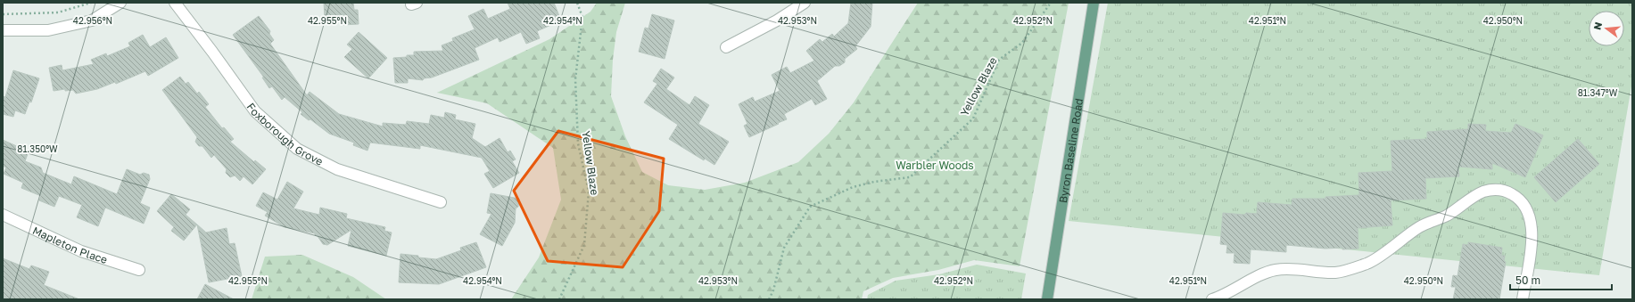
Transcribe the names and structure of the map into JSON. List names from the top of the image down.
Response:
{
  "streets": {
    "main road": ["Byron Baseline Road"],
    "street": ["Foxborough Grove", "Mapleton Place"],
    "path": ["Yellow Blaze"]
  },
  "parks": ["Warbler Woods"],
  "scale_bar": "50 m",
  "north": "left",
  "coordinates": [
    "42.956°N",
    "42.955°N",
    "42.954°N",
    "42.953°N",
    "42.952°N",
    "42.951°N",
    "42.950°N",
    "81.347°W",
    "81.350°W"
  ]
}
